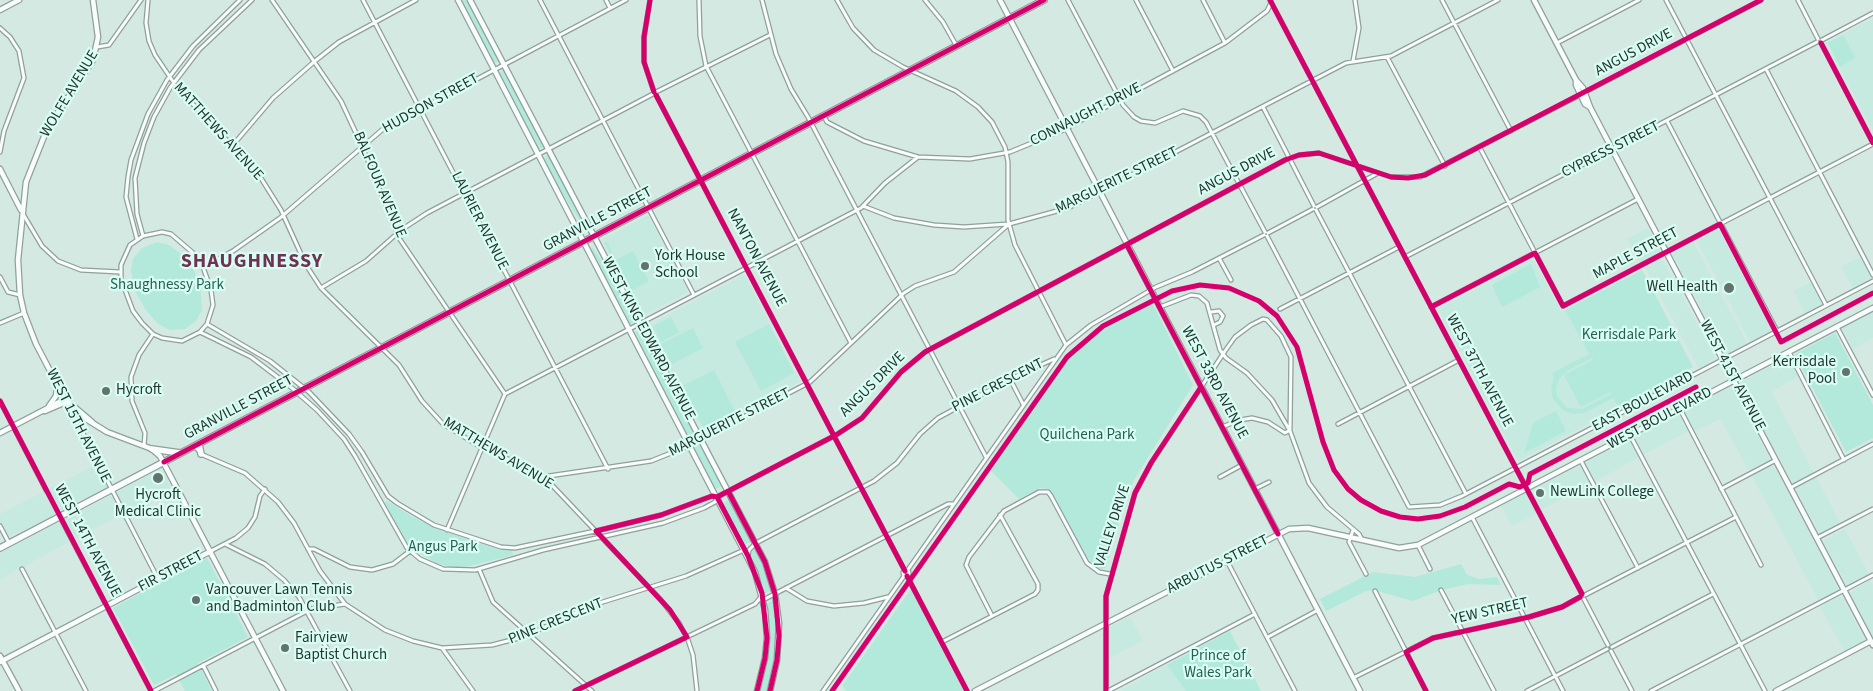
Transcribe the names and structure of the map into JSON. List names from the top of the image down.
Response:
{
  "streets": {
    "highway": ["GRANVILLE STREET"],
    "main road": [
      "WOLFE AVENUE",
      "WEST KING EDWARD AVENUE",
      "WEST 41ST AVENUE",
      "WEST 33RD AVENUE",
      "WEST BOULEVARD",
      "WEST 15TH AVENUE",
      "ARBUTUS STREET",
      "FIR STREET"
    ],
    "street": [
      "ANGUS DRIVE",
      "HUDSON STREET",
      "CONNAUGHT DRIVE",
      "MATTHEWS AVENUE",
      "CYPRESS STREET",
      "MARGUERITE STREET",
      "BALFOUR AVENUE",
      "LAURIER AVENUE",
      "MAPLE STREET",
      "NANTON AVENUE",
      "WEST 37TH AVENUE",
      "PINE CRESCENT",
      "EAST BOULEVARD",
      "VALLEY DRIVE",
      "WEST 14TH AVENUE",
      "YEW STREET"
    ]
  },
  "crossings": [
    ["ANGUS DRIVE", "HUDSON STREET"],
    ["ANGUS DRIVE", "MATTHEWS AVENUE"],
    ["ANGUS DRIVE", "GRANVILLE STREET"],
    ["ANGUS DRIVE", "NANTON AVENUE"],
    ["ANGUS DRIVE", "WEST KING EDWARD AVENUE"],
    ["ANGUS DRIVE", "WEST 37TH AVENUE"],
    ["ANGUS DRIVE", "WEST 41ST AVENUE"],
    ["ANGUS DRIVE", "WEST 33RD AVENUE"],
    ["ANGUS DRIVE", "PINE CRESCENT"],
    ["WOLFE AVENUE", "WEST 15TH AVENUE"],
    ["HUDSON STREET", "MATTHEWS AVENUE"],
    ["HUDSON STREET", "BALFOUR AVENUE"],
    ["HUDSON STREET", "LAURIER AVENUE"],
    ["HUDSON STREET", "WEST KING EDWARD AVENUE"],
    ["CONNAUGHT DRIVE", "GRANVILLE STREET"],
    ["CONNAUGHT DRIVE", "WEST 37TH AVENUE"],
    ["CONNAUGHT DRIVE", "WEST 33RD AVENUE"],
    ["MATTHEWS AVENUE", "MARGUERITE STREET"],
    ["MATTHEWS AVENUE", "GRANVILLE STREET"],
    ["MATTHEWS AVENUE", "PINE CRESCENT"],
    ["CYPRESS STREET", "WEST 37TH AVENUE"],
    ["CYPRESS STREET", "WEST 41ST AVENUE"],
    ["MARGUERITE STREET", "LAURIER AVENUE"],
    ["MARGUERITE STREET", "NANTON AVENUE"],
    ["MARGUERITE STREET", "WEST KING EDWARD AVENUE"],
    ["MARGUERITE STREET", "WEST 37TH AVENUE"],
    ["MARGUERITE STREET", "WEST 33RD AVENUE"],
    ["BALFOUR AVENUE", "GRANVILLE STREET"],
    ["GRANVILLE STREET", "LAURIER AVENUE"],
    ["GRANVILLE STREET", "NANTON AVENUE"],
    ["GRANVILLE STREET", "WEST KING EDWARD AVENUE"],
    ["GRANVILLE STREET", "WEST 33RD AVENUE"],
    ["GRANVILLE STREET", "WEST 15TH AVENUE"],
    ["GRANVILLE STREET", "WEST 14TH AVENUE"],
    ["MAPLE STREET", "WEST 41ST AVENUE"],
    ["NANTON AVENUE", "PINE CRESCENT"],
    ["WEST KING EDWARD AVENUE", "PINE CRESCENT"],
    ["WEST 37TH AVENUE", "PINE CRESCENT"],
    ["WEST 37TH AVENUE", "EAST BOULEVARD"],
    ["WEST 37TH AVENUE", "WEST BOULEVARD"],
    ["WEST 37TH AVENUE", "ARBUTUS STREET"],
    ["WEST 37TH AVENUE", "YEW STREET"],
    ["WEST 41ST AVENUE", "EAST BOULEVARD"],
    ["WEST 41ST AVENUE", "WEST BOULEVARD"],
    ["WEST 33RD AVENUE", "PINE CRESCENT"],
    ["WEST 33RD AVENUE", "VALLEY DRIVE"],
    ["WEST 33RD AVENUE", "ARBUTUS STREET"],
    ["WEST 33RD AVENUE", "YEW STREET"],
    ["PINE CRESCENT", "FIR STREET"],
    ["WEST BOULEVARD", "ARBUTUS STREET"],
    ["WEST 15TH AVENUE", "FIR STREET"],
    ["VALLEY DRIVE", "ARBUTUS STREET"],
    ["WEST 14TH AVENUE", "FIR STREET"]
  ],
  "districts": ["SHAUGHNESSY"],
  "parks": [
    "Shaughnessy Park",
    "Kerrisdale Park",
    "Quilchena Park",
    "Angus Park",
    "Prince of Wales Park"
  ],
  "places": [
    "York House School",
    "Well Health",
    "Kerrisdale Pool",
    "Hycroft",
    "Hycroft Medical Clinic",
    "NewLink College",
    "Vancouver Lawn Tennis and Badminton Club",
    "Fairview Baptist Church"
  ]
}
